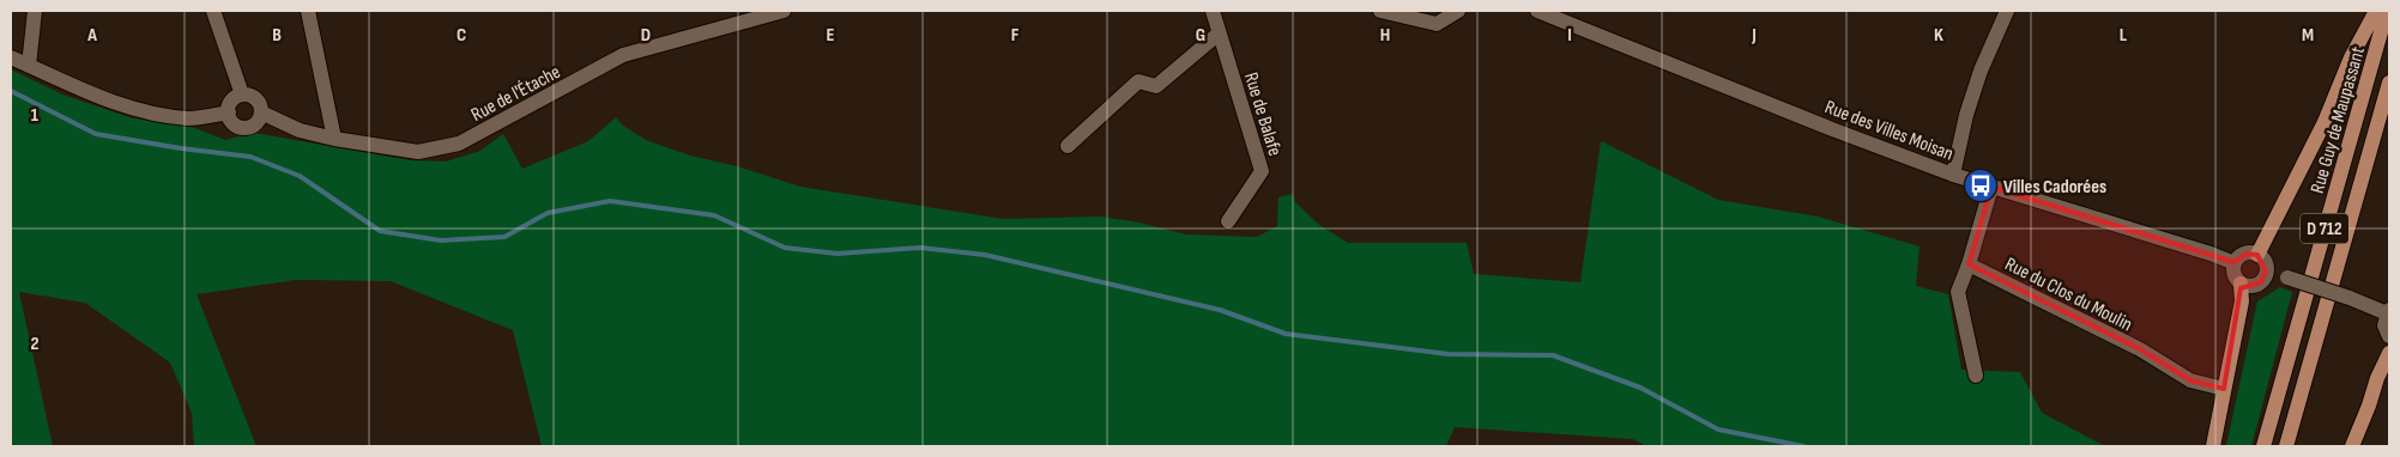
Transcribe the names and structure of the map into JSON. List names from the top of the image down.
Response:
{
  "streets": {
    "main road": ["Rue Guy de Maupassant", "D 712"],
    "street": [
      "Rue de l'Étache",
      "Rue de Balafe",
      "Rue des Villes Moisan",
      "Rue du Clos du Moulin"
    ]
  },
  "places": {
    "bus stop": ["Villes Cadorées"]
  },
  "grid": {
    "columns": [
      "A",
      "B",
      "C",
      "D",
      "E",
      "F",
      "G",
      "H",
      "I",
      "J",
      "K",
      "L",
      "M"
    ],
    "rows": ["1", "2"]
  }
}
